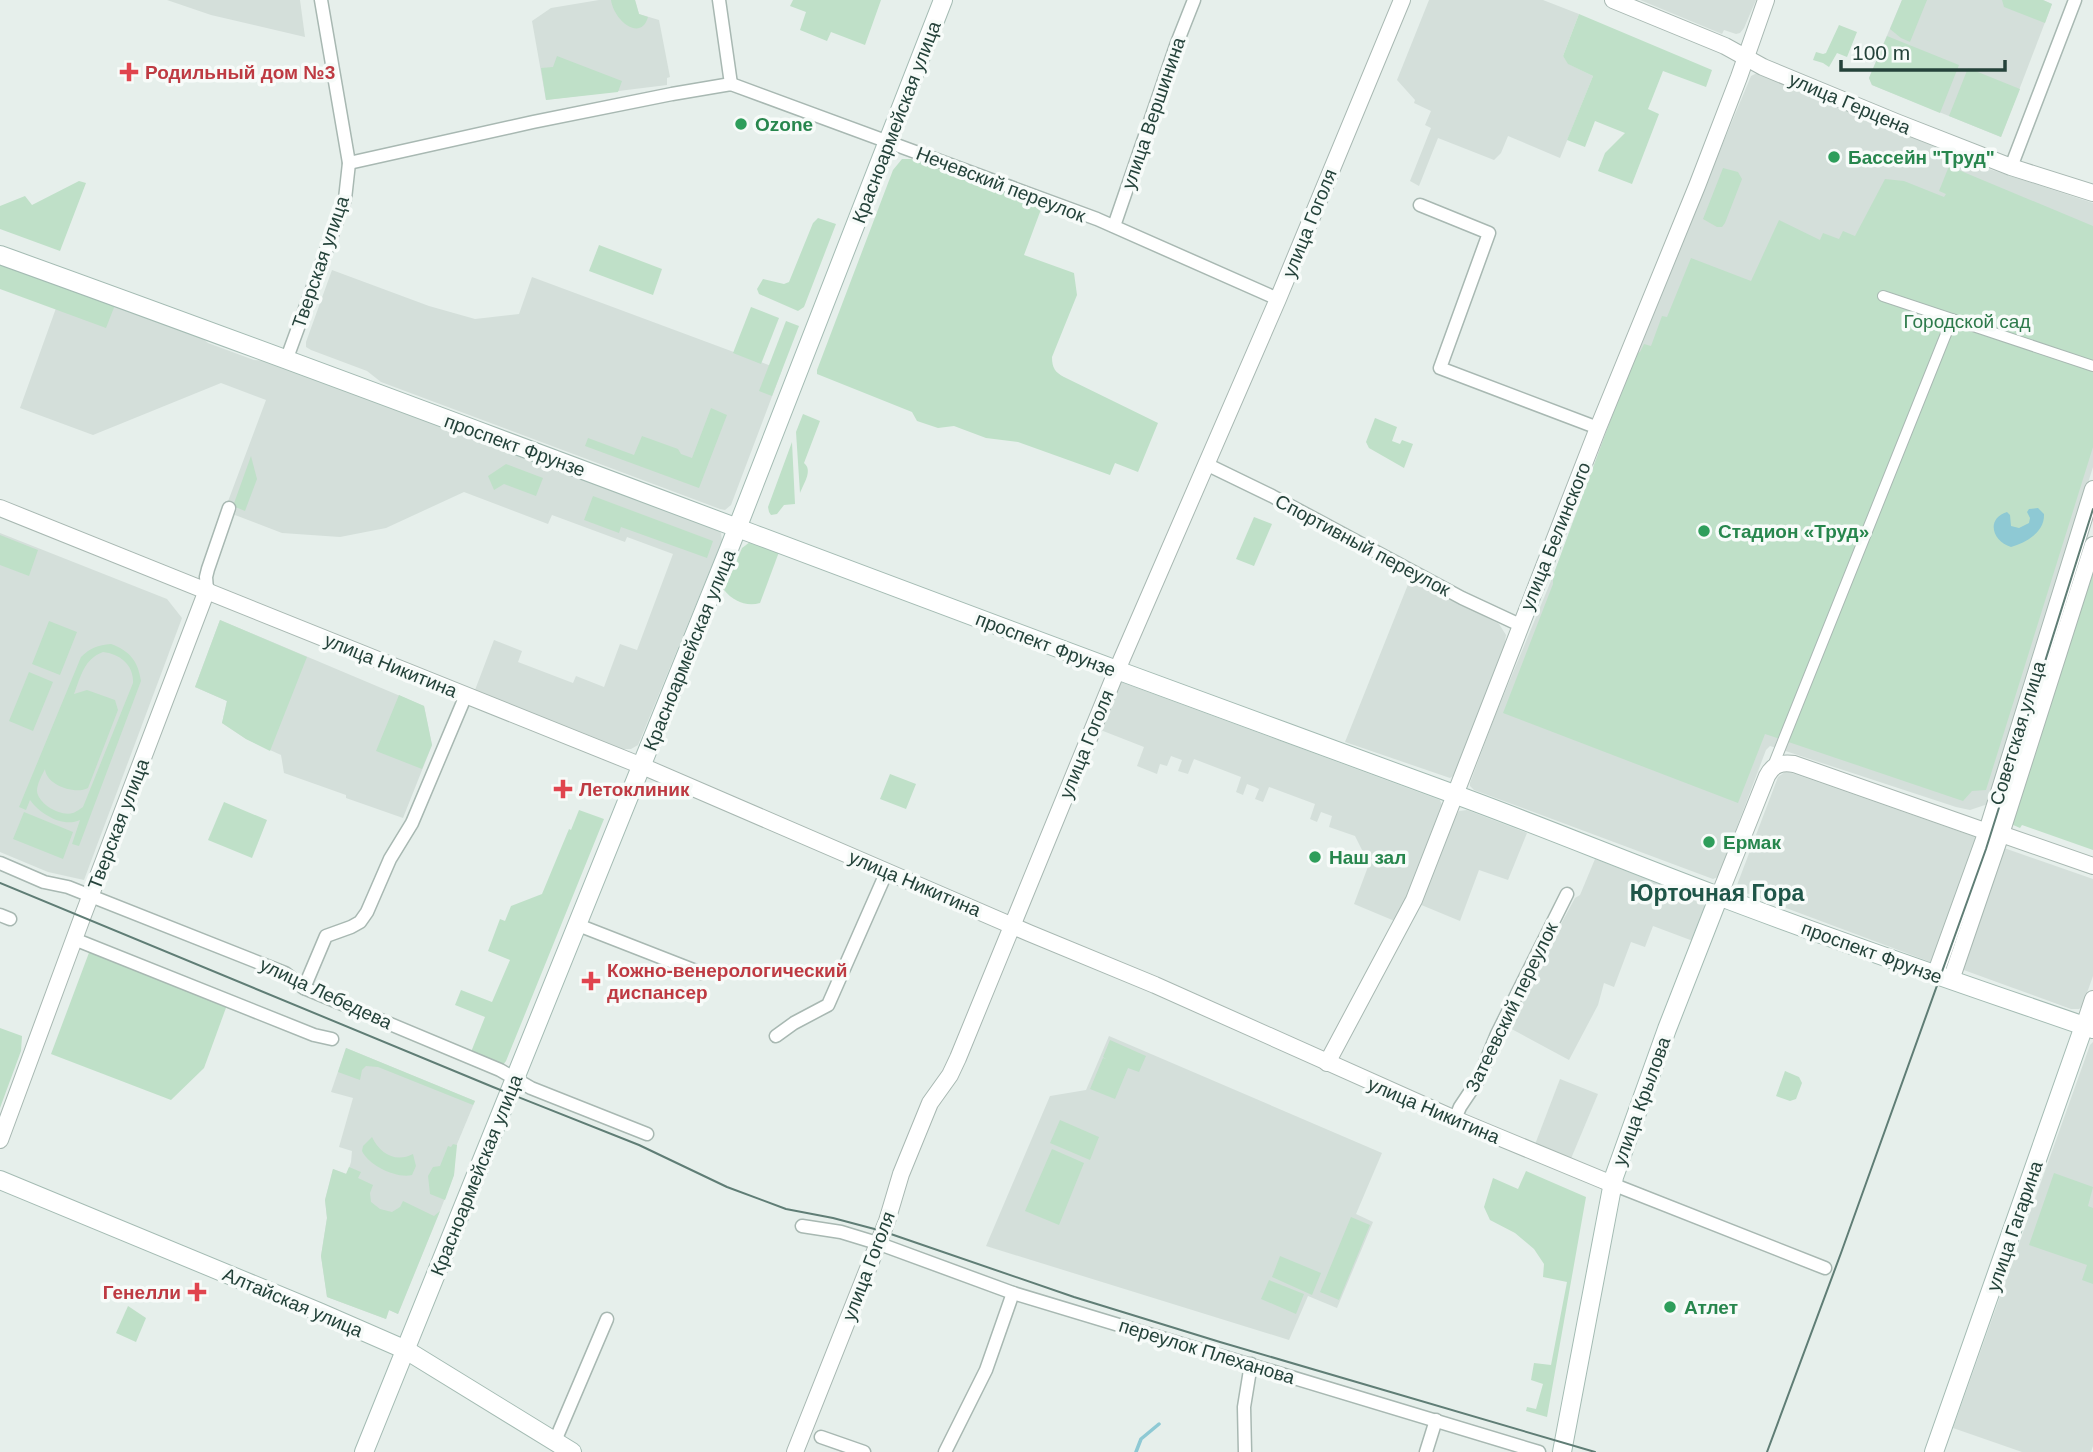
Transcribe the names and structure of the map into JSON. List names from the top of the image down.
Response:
{
  "streets": {
    "main road": [
      "Красноармейская улица",
      "проспект Фрунзе",
      "улица Крылова",
      "улица Гагарина",
      "Алтайская улица"
    ],
    "street": [
      "улица Герцена",
      "улица Вершинина",
      "Нечевский переулок",
      "улица Гоголя",
      "Тверская улица",
      "улица Белинского",
      "Спортивный переулок",
      "улица Никитина",
      "Советская улица",
      "улица Лебедева",
      "Затеевский переулок",
      "переулок Плеханова"
    ]
  },
  "crossings": [
    ["улица Герцена", "улица Белинского"],
    ["улица Вершинина", "Нечевский переулок"],
    ["Красноармейская улица", "Нечевский переулок"],
    ["Красноармейская улица", "проспект Фрунзе"],
    ["Красноармейская улица", "улица Никитина"],
    ["Красноармейская улица", "улица Лебедева"],
    ["Красноармейская улица", "Алтайская улица"],
    ["Нечевский переулок", "улица Гоголя"],
    ["улица Гоголя", "проспект Фрунзе"],
    ["улица Гоголя", "Спортивный переулок"],
    ["улица Гоголя", "улица Никитина"],
    ["улица Гоголя", "переулок Плеханова"],
    ["Тверская улица", "проспект Фрунзе"],
    ["Тверская улица", "улица Никитина"],
    ["Тверская улица", "улица Лебедева"],
    ["проспект Фрунзе", "улица Белинского"],
    ["проспект Фрунзе", "Советская улица"],
    ["проспект Фрунзе", "улица Крылова"],
    ["проспект Фрунзе", "улица Гагарина"],
    ["улица Белинского", "Спортивный переулок"],
    ["улица Белинского", "улица Никитина"],
    ["улица Никитина", "Затеевский переулок"],
    ["улица Никитина", "улица Крылова"]
  ],
  "districts": ["Юрточная Гора"],
  "parks": ["Городской сад"],
  "places": {
    "health": [
      "Родильный дом №3",
      "Летоклиник",
      "Кожно-венерологический диспансер",
      "Генелли"
    ],
    "other": [
      "Ozone",
      "Бассейн \"Труд\"",
      "Стадион «Труд»",
      "Ермак",
      "Наш зал",
      "Атлет"
    ]
  },
  "scale_bar": "100 m"
}
